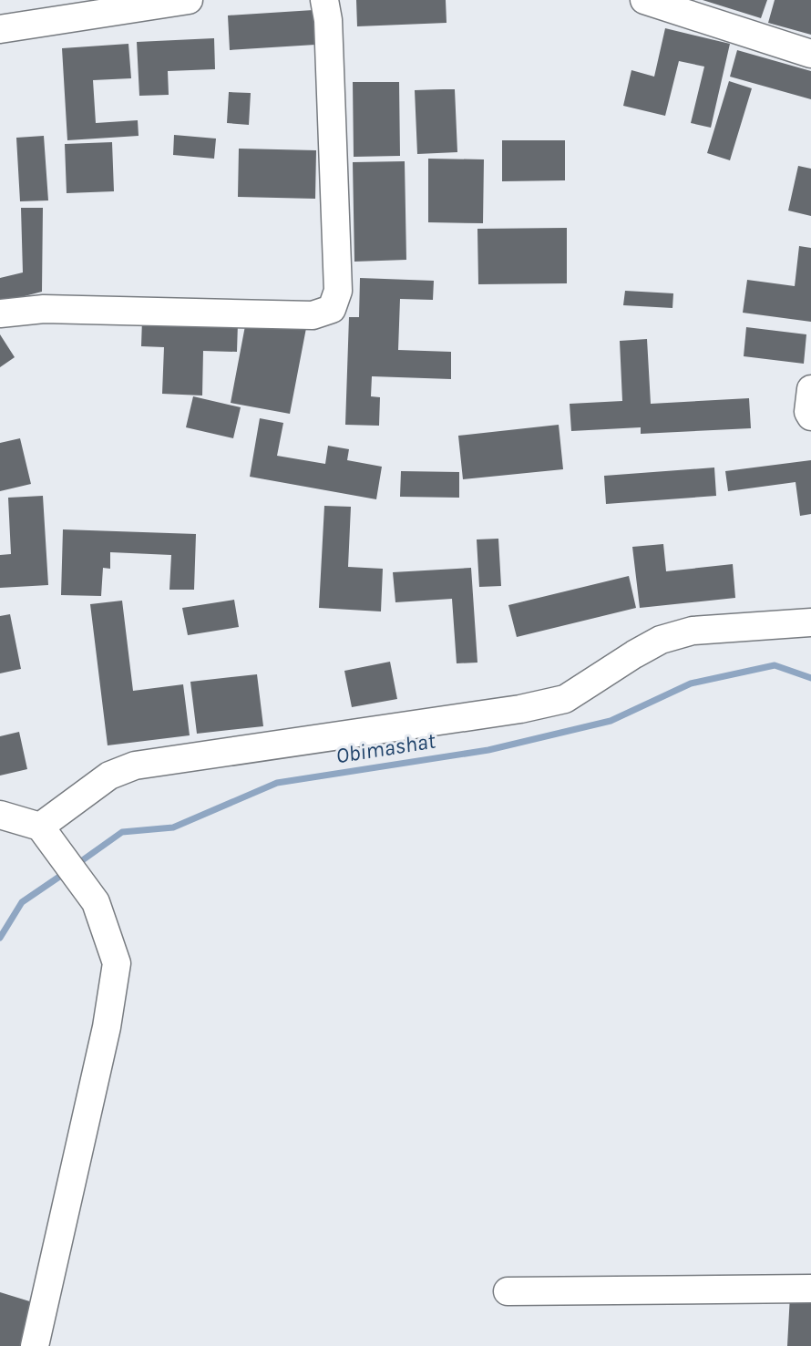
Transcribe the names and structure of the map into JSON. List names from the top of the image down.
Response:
{
  "water": ["Obimashat"]
}
